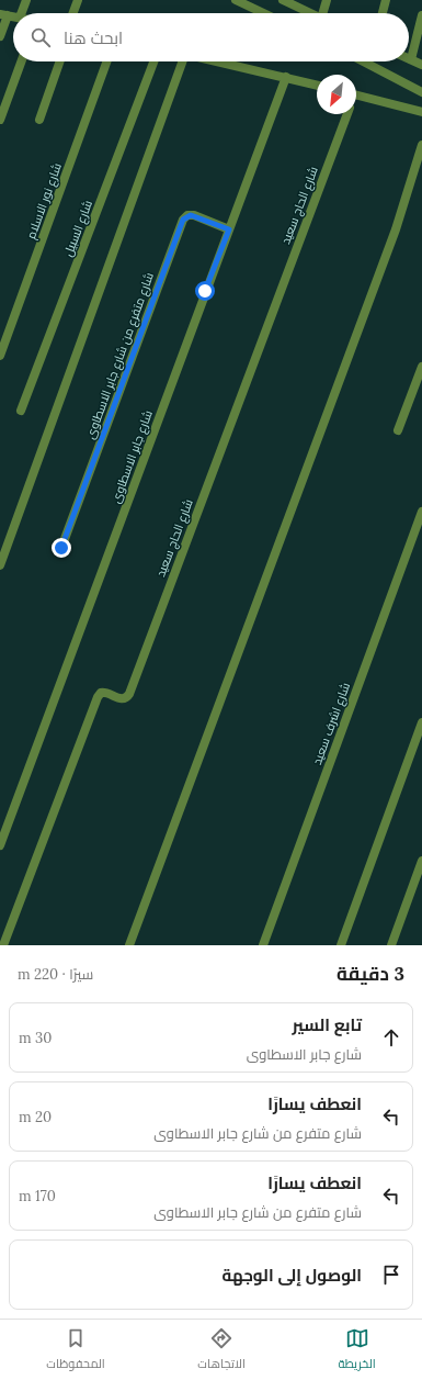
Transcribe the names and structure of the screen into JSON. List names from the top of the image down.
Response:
{
  "streets": {
    "street": [
      "شارع نور الاسلام",
      "شارع الحاج سعيد",
      "شارع السبيل",
      "شارع متفرع من شارع جابر الاسطاوى",
      "شارع جابر الاسطاوى",
      "شارع اشرف سعيد"
    ]
  },
  "crossings": [
    ["شارع متفرع من شارع جابر الاسطاوى", "شارع جابر الاسطاوى"]
  ],
  "north": "bottom left",
  "page": {
    "search": "ابحث هنا",
    "heading": ["3 دقيقة", "سيرًا · 220 m"],
    "list": [
      ["تابع السير", "شارع جابر الاسطاوى", "30 m"],
      ["انعطف يسارًا", "شارع متفرع من شارع جابر الاسطاوى", "20 m"],
      ["انعطف يسارًا", "شارع متفرع من شارع جابر الاسطاوى", "170 m"],
      "الوصول إلى الوجهة"
    ],
    "nav": ["الخريطة", "الاتجاهات", "المحفوظات"]
  }
}
